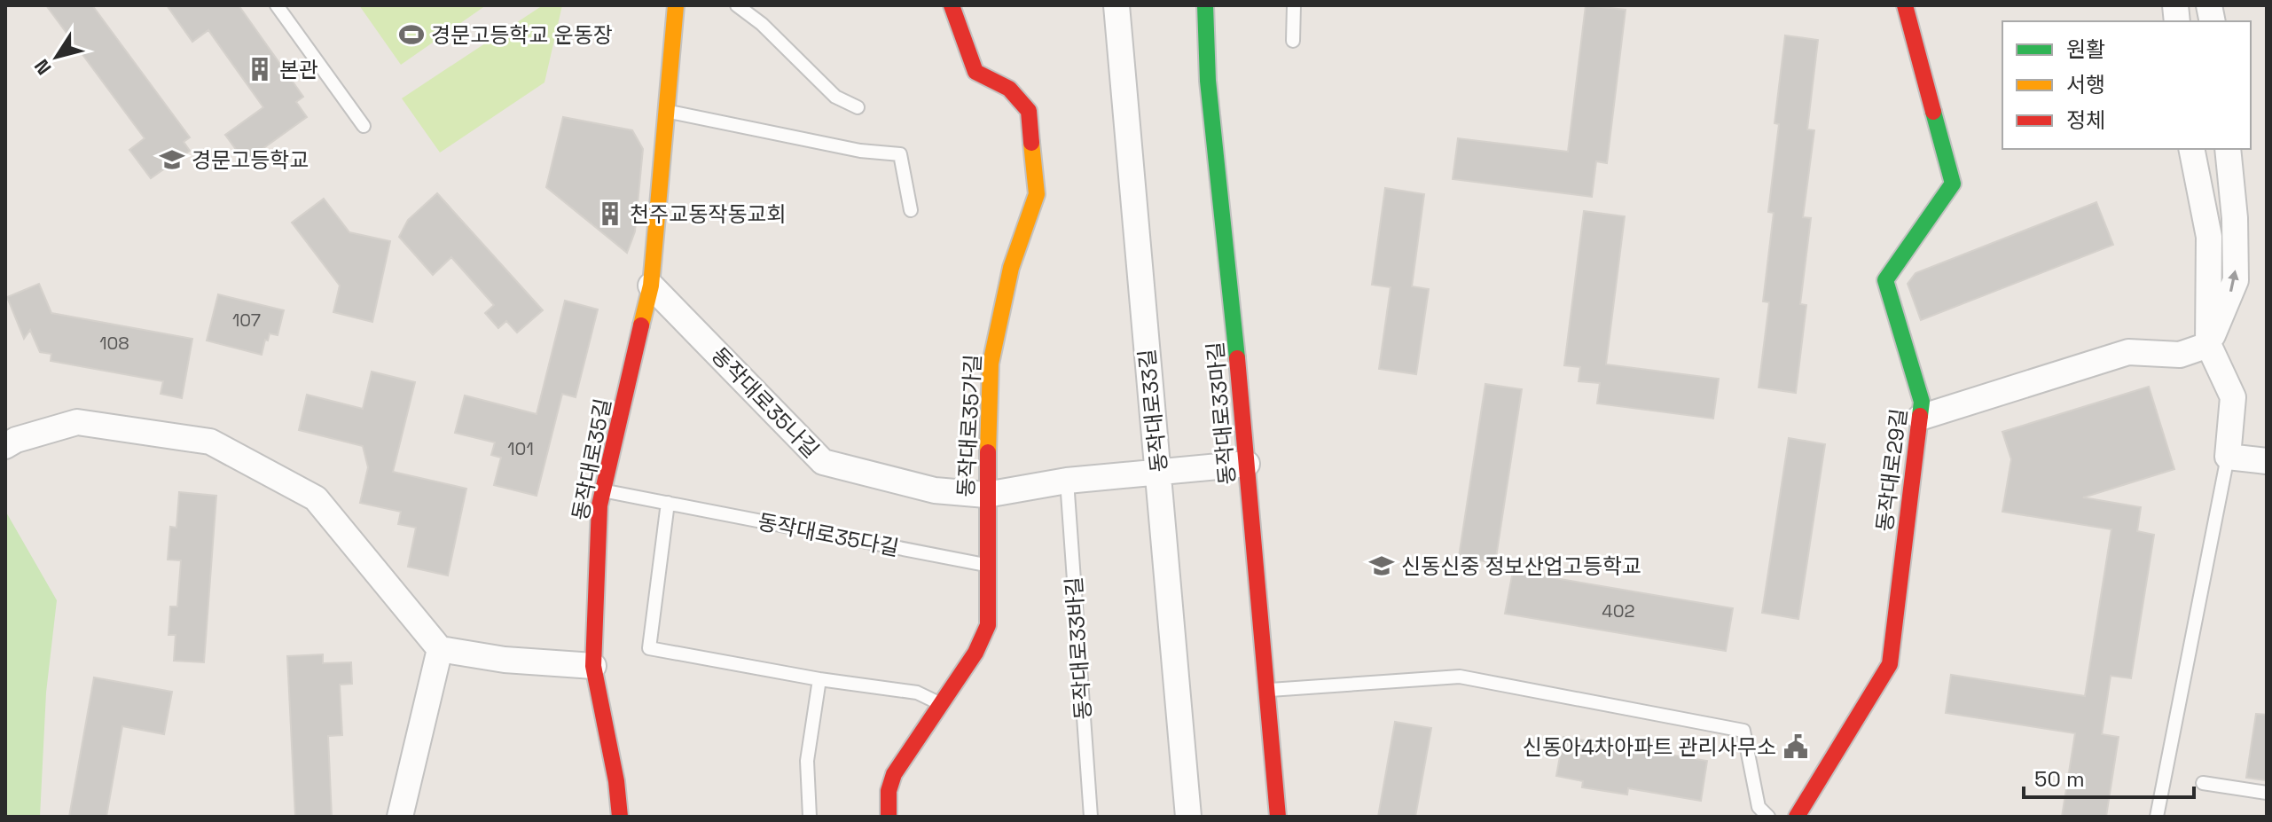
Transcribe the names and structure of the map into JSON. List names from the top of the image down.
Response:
{
  "streets": {
    "street": [
      "동작대로35나길",
      "동작대로33길",
      "동작대로33마길",
      "동작대로35가길",
      "동작대로35길",
      "동작대로29길"
    ],
    "lane": ["동작대로35다길", "동작대로33바길"]
  },
  "crossings": [
    ["동작대로35나길", "동작대로35가길"],
    ["동작대로35나길", "동작대로35길"],
    ["동작대로35가길", "동작대로35다길"],
    ["동작대로35길", "동작대로35다길"]
  ],
  "places": {
    "sports": ["경문고등학교 운동장"],
    "building": ["본관", "천주교동작동교회"],
    "school or university": ["경문고등학교", "신동신중 정보산업고등학교"],
    "public building": ["신동아4차아파트 관리사무소"]
  },
  "house_numbers": [
    "107",
    "108",
    "101",
    "402"
  ],
  "legend": ["원활", "서행", "정체"],
  "scale_bar": "50 m",
  "north": "bottom left"
}
